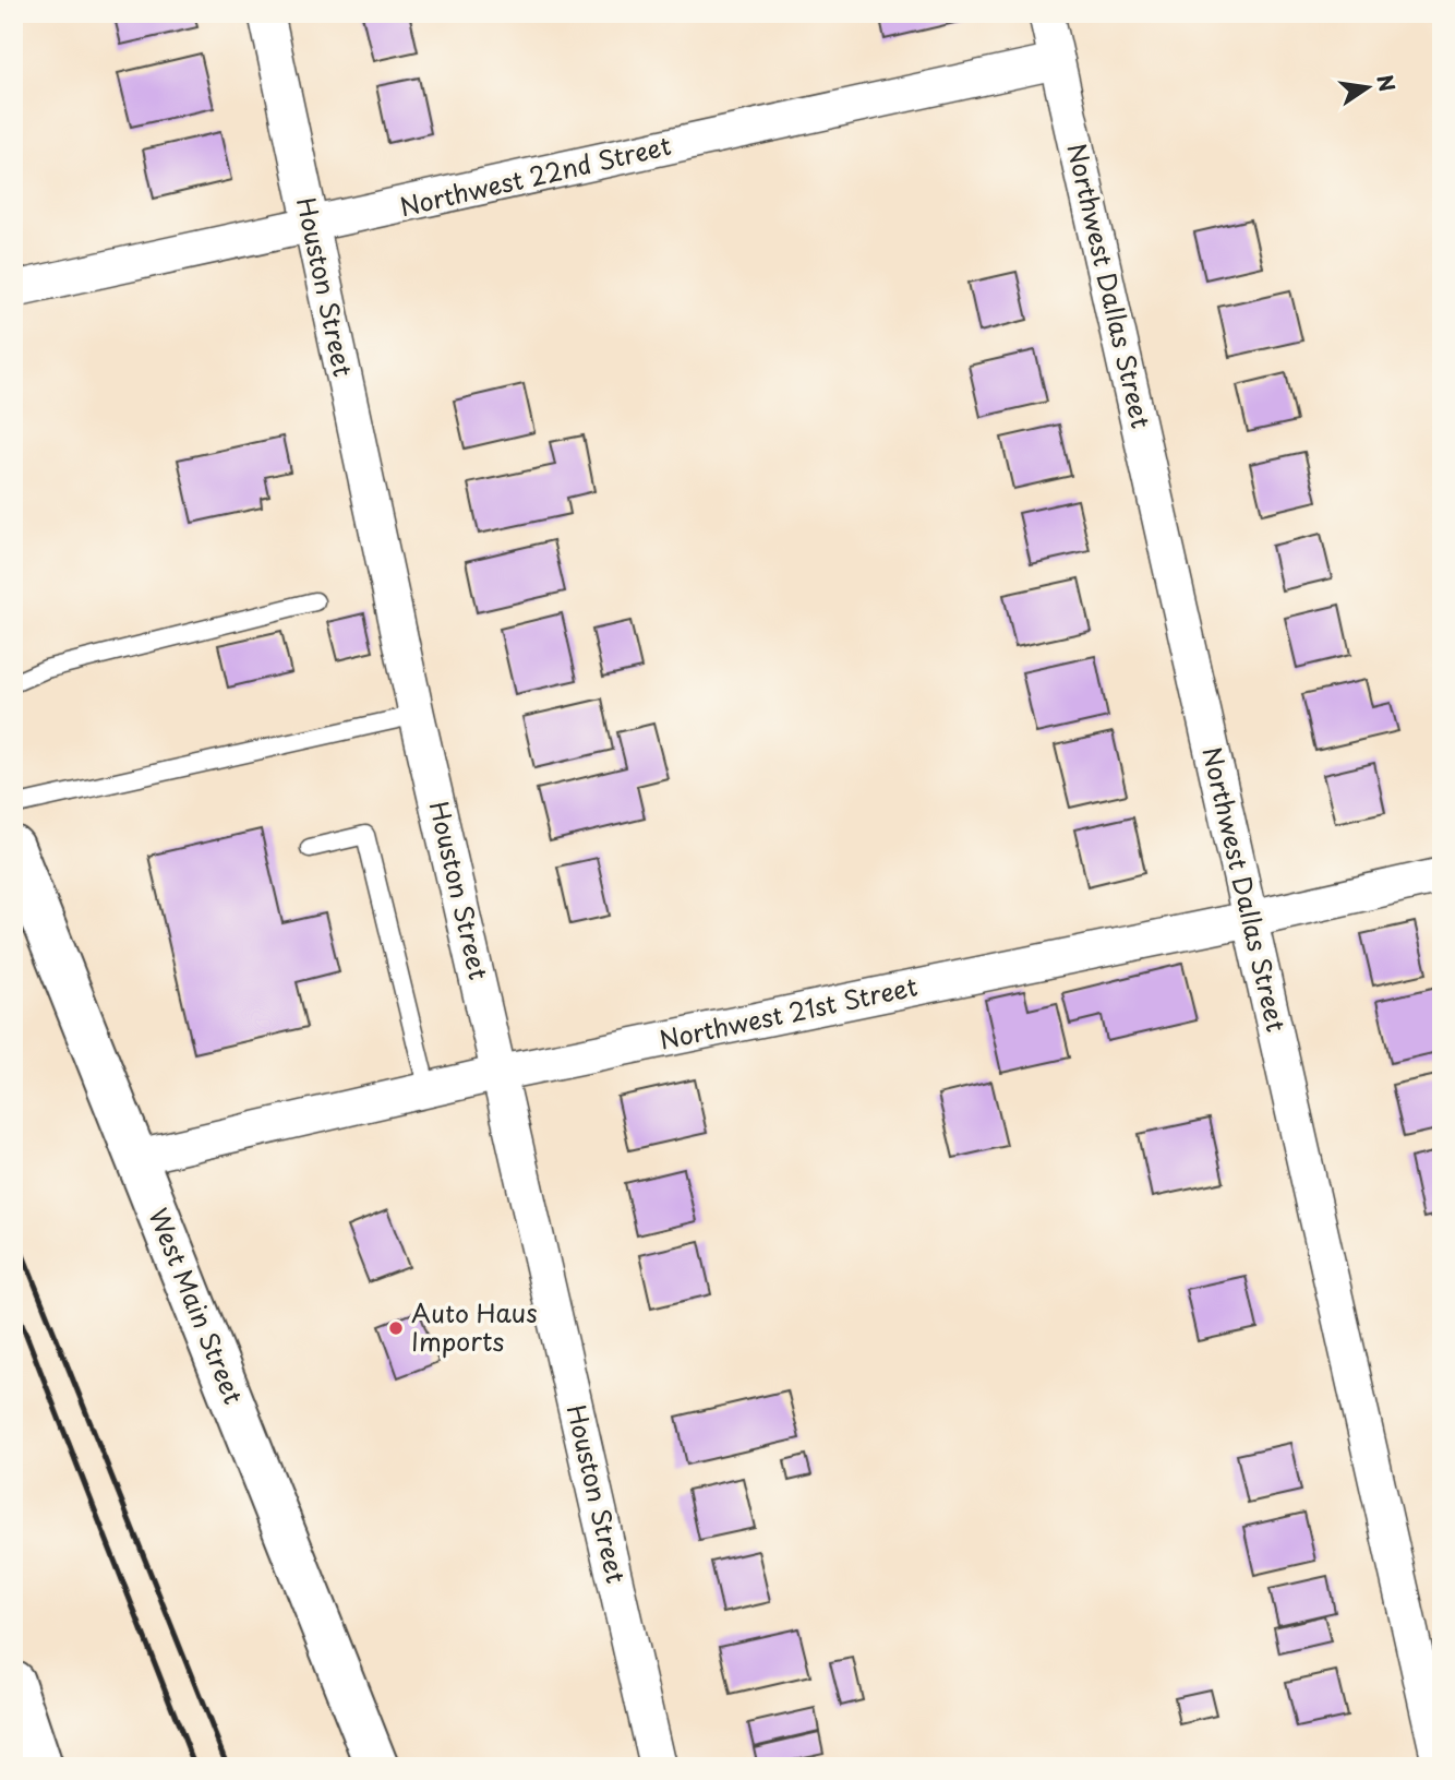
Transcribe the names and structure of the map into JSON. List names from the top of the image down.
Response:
{
  "streets": {
    "main road": ["West Main Street"],
    "street": [
      "Northwest 22nd Street",
      "Northwest Dallas Street",
      "Houston Street",
      "Northwest 21st Street"
    ]
  },
  "crossings": [
    ["Northwest 22nd Street", "Northwest Dallas Street"],
    ["Northwest 22nd Street", "Houston Street"],
    ["Northwest Dallas Street", "Northwest 21st Street"],
    ["Houston Street", "Northwest 21st Street"],
    ["Northwest 21st Street", "West Main Street"]
  ],
  "places": ["Auto Haus Imports"],
  "north": "right"
}
